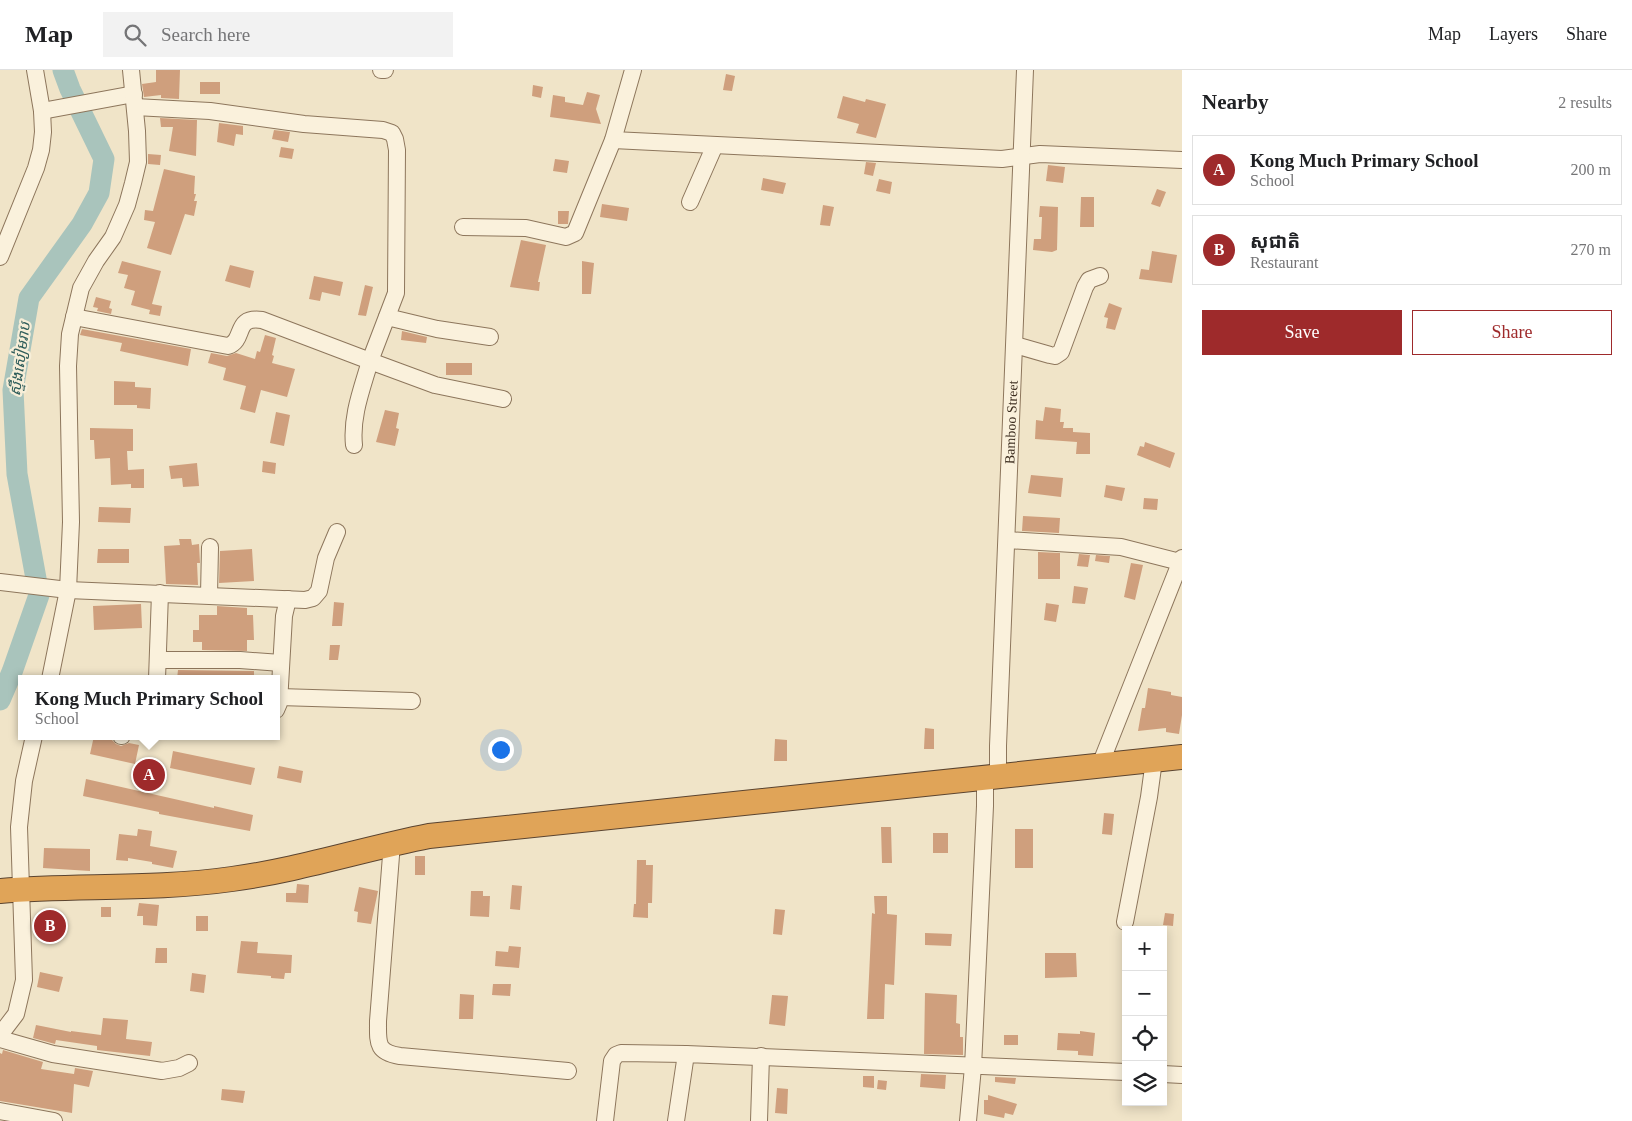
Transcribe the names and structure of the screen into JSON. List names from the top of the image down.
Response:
{
  "streets": {
    "street": ["Bamboo Street"]
  },
  "water": ["ស្ទឹងសៀមរាប"],
  "page": {
    "header": "Map",
    "search": "Search here",
    "nav": ["Map", "Layers", "Share"],
    "heading": ["Nearby", "2 results"],
    "list": [
      {
        "mark": "A",
        "name": "Kong Much Primary School",
        "note": "School",
        "value": "200 m"
      },
      {
        "mark": "B",
        "name": "សុជាតិ",
        "note": "Restaurant",
        "value": "270 m"
      }
    ],
    "buttons": ["Save", "Share"],
    "popup": ["Kong Much Primary School", "School"],
    "pins": ["A", "B"],
    "map_buttons": ["+", "−"]
  }
}
